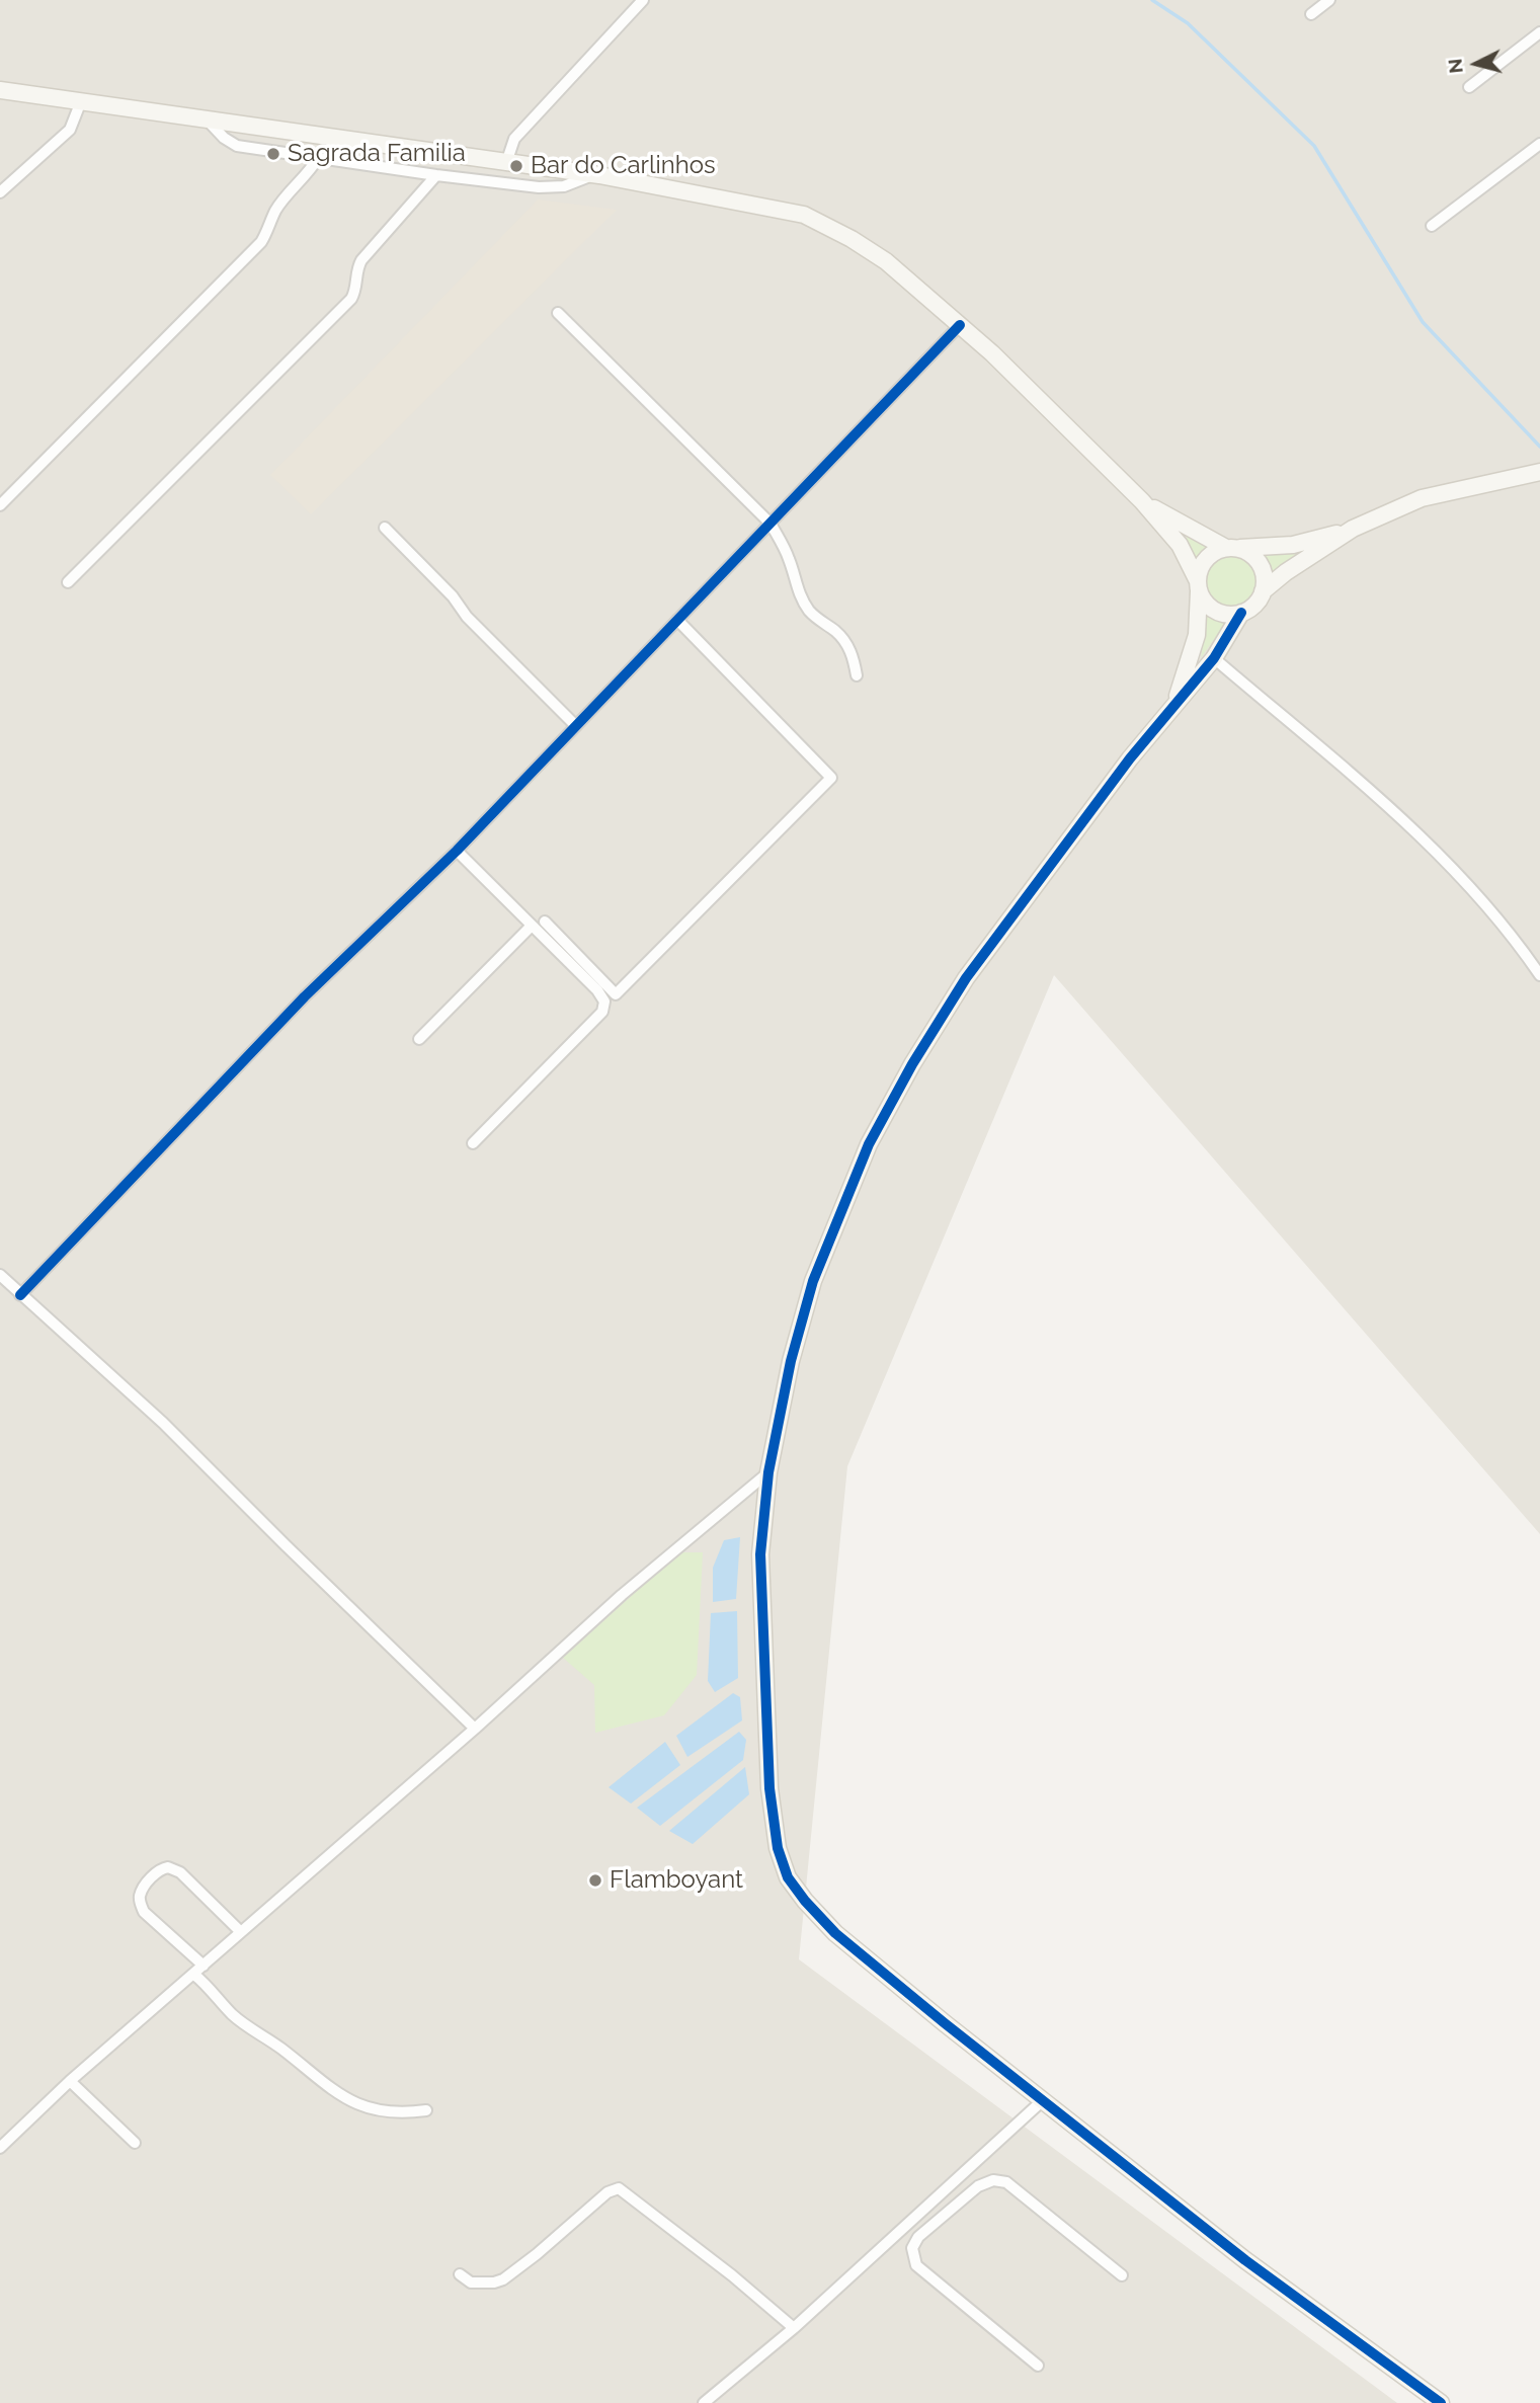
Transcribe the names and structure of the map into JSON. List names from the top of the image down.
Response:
{
  "places": ["Sagrada Familia", "Bar do Carlinhos", "Flamboyant"],
  "north": "left"
}
